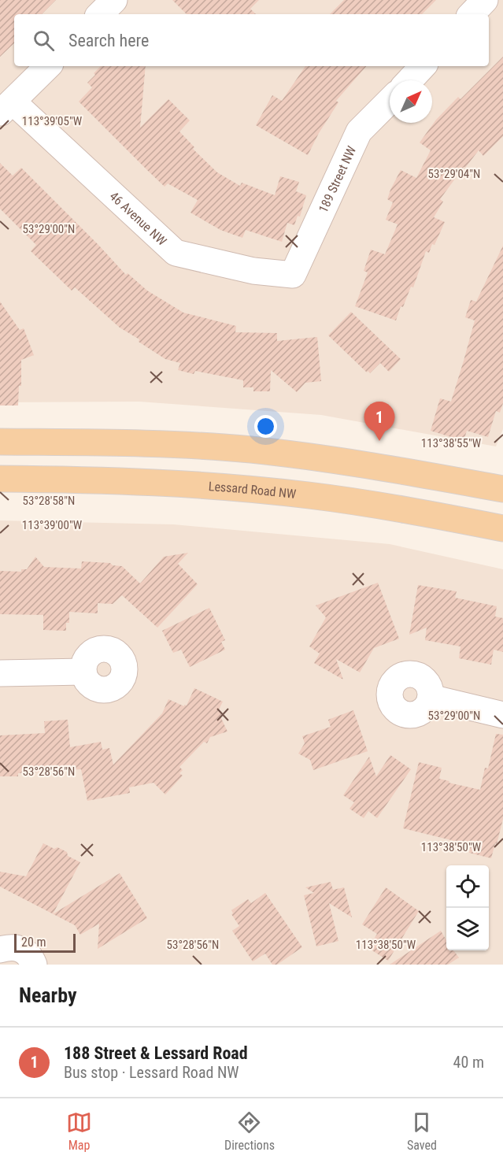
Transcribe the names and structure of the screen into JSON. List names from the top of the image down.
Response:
{
  "streets": {
    "main road": ["Lessard Road NW"],
    "street": ["189 Street NW", "46 Avenue NW"]
  },
  "crossings": [
    ["189 Street NW", "46 Avenue NW"]
  ],
  "scale_bar": "20 m",
  "north": "top right",
  "page": {
    "search": "Search here",
    "pins": "1",
    "scale": "20 m",
    "heading": "Nearby",
    "list": [
      {
        "mark": "1",
        "name": "188 Street & Lessard Road",
        "note": "Bus stop · Lessard Road NW",
        "value": "40 m"
      }
    ],
    "nav": ["Map", "Directions", "Saved"]
  },
  "coordinates": [
    "113°39'05\"W",
    "53°29'04\"N",
    "53°29'00\"N",
    "113°38'55\"W",
    "53°28'58\"N",
    "113°39'00\"W",
    "53°28'56\"N",
    "113°38'50\"W"
  ]
}
